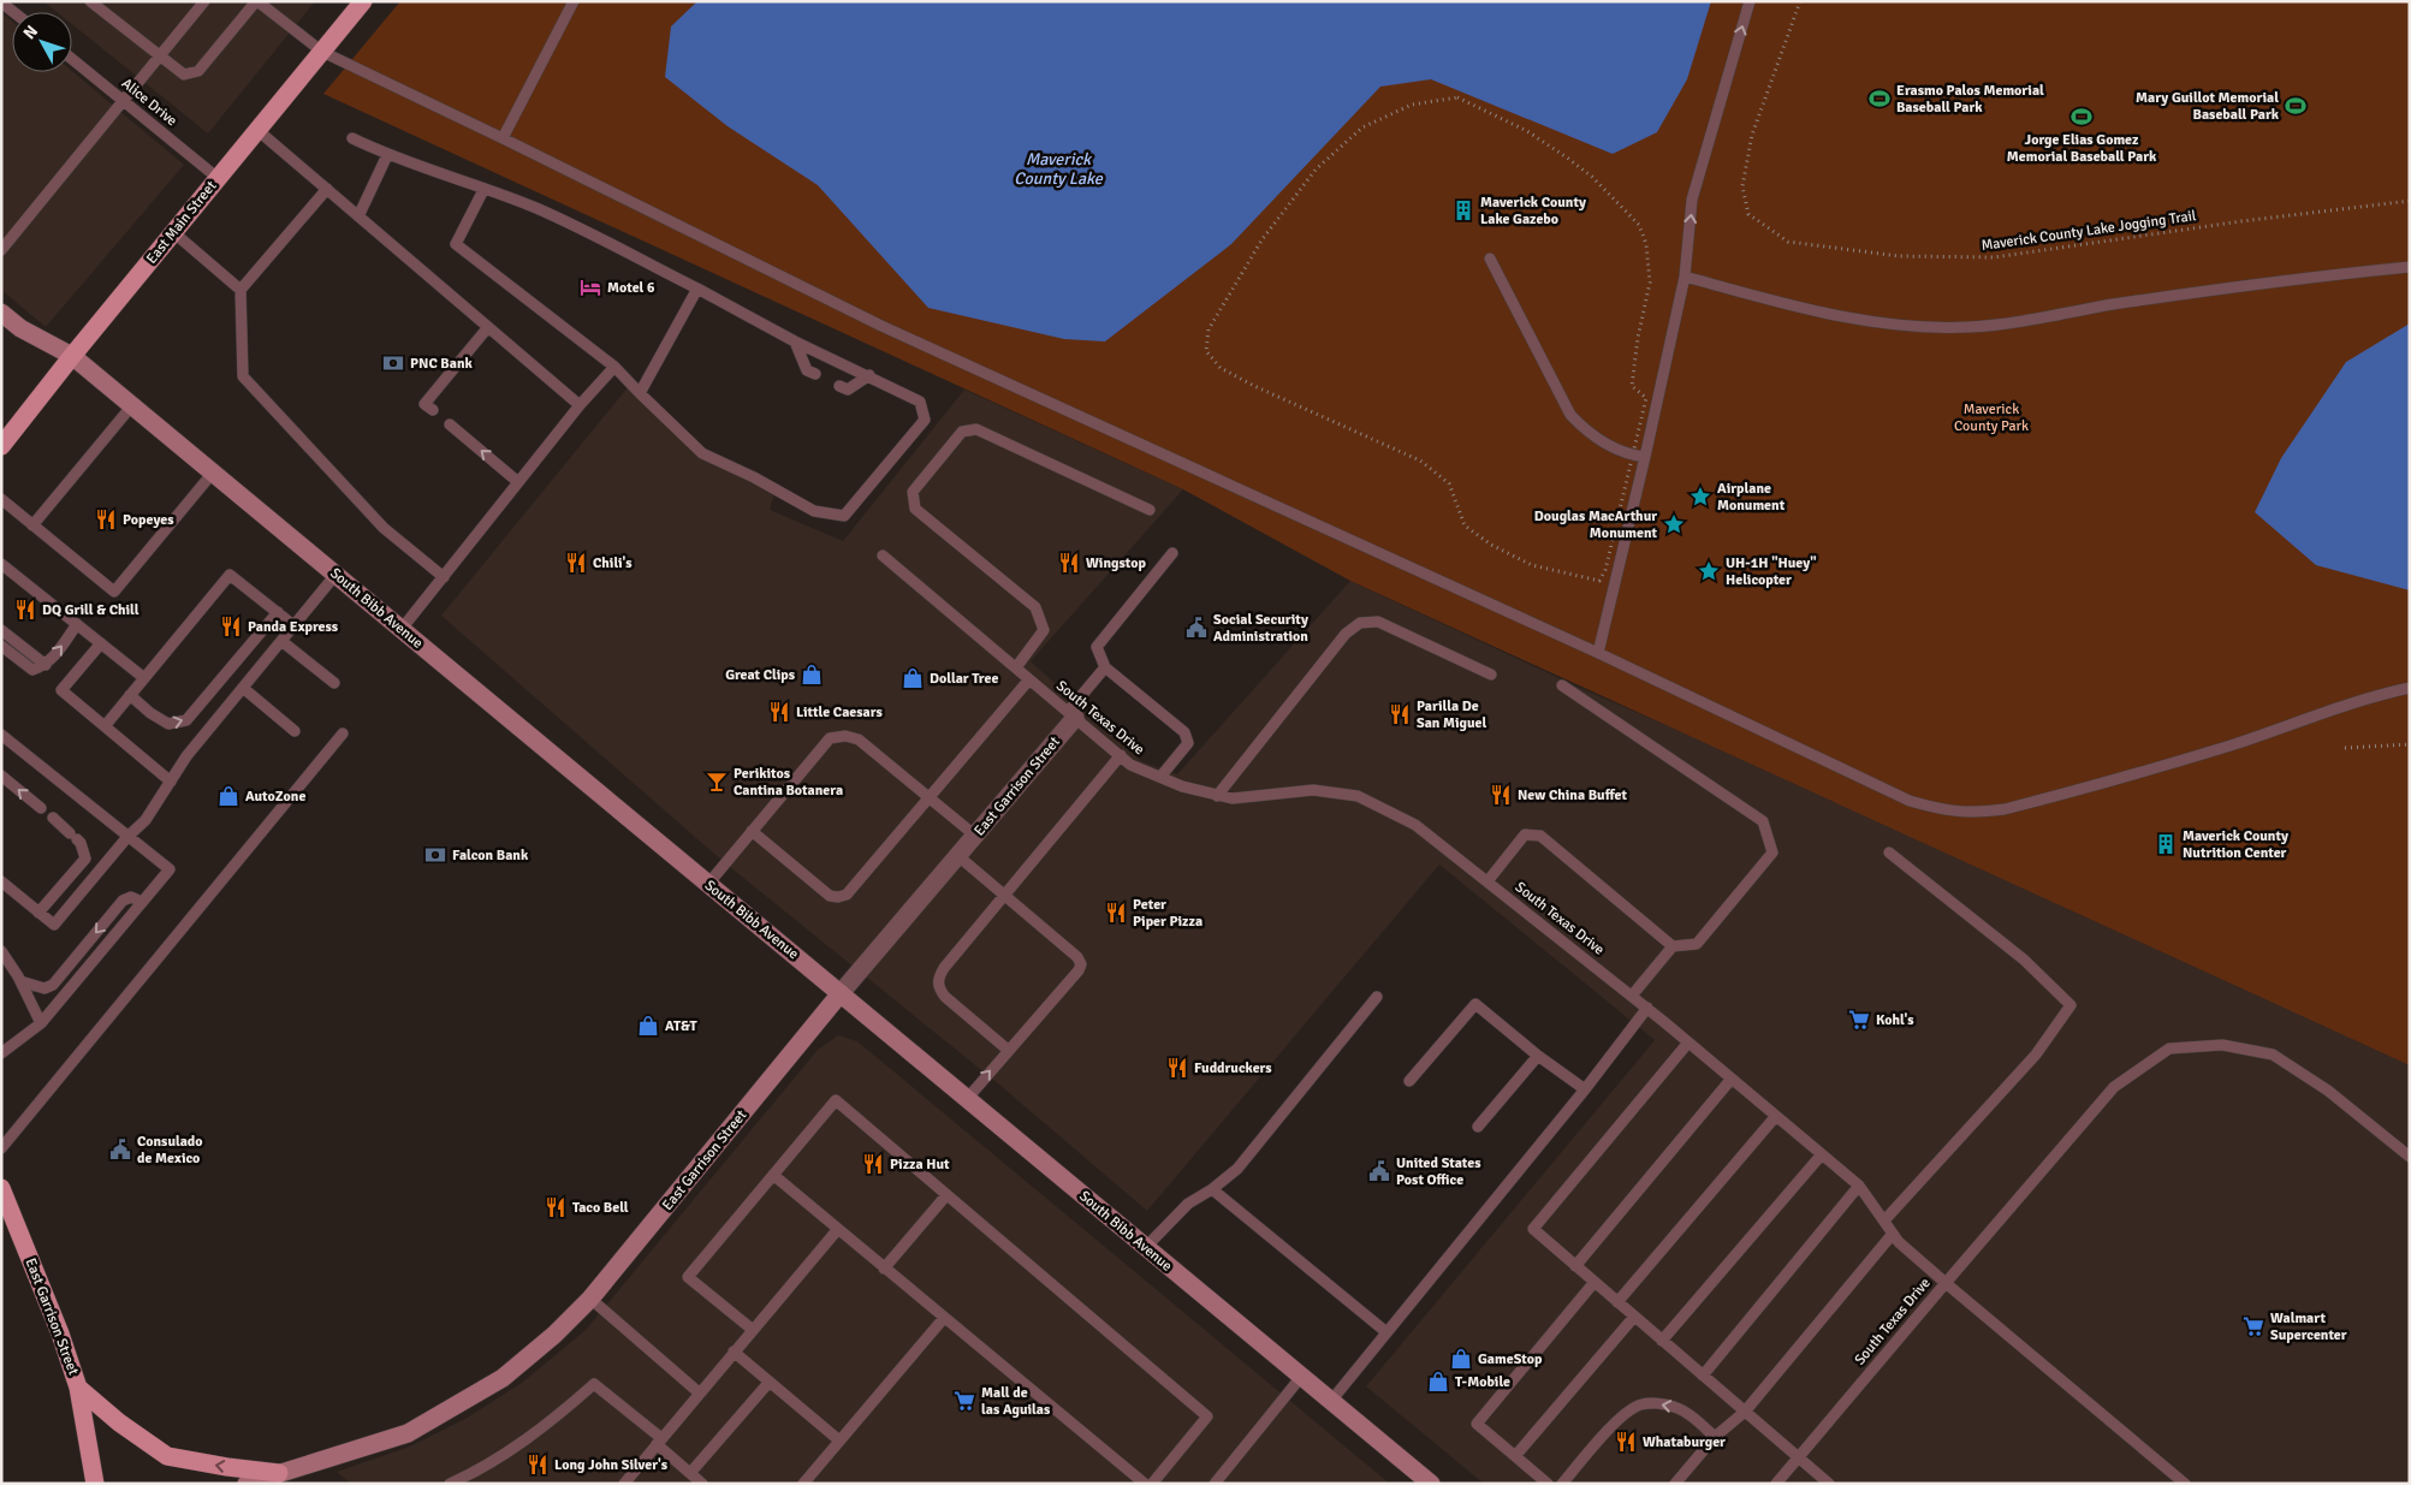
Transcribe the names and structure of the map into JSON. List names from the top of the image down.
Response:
{
  "streets": {
    "main road": ["East Main Street", "South Bibb Avenue", "East Garrison Street"],
    "lane": ["Alice Drive", "South Texas Drive"],
    "path": ["Maverick County Lake Jogging Trail"]
  },
  "crossings": [
    ["Alice Drive", "East Main Street"],
    ["East Main Street", "South Bibb Avenue"],
    ["South Bibb Avenue", "East Garrison Street"],
    ["South Texas Drive", "East Garrison Street"]
  ],
  "water": ["Maverick County Lake"],
  "parks": ["Maverick County Park"],
  "places": {
    "sports": ["Erasmo Palos Memorial Baseball Park", "Mary Guillot Memorial Baseball Park", "Jorge Elias Gomez Memorial Baseball Park"],
    "building": ["Maverick County Lake Gazebo", "Maverick County Nutrition Center"],
    "hotel": ["Motel 6"],
    "bank": ["PNC Bank", "Falcon Bank"],
    "place": ["Airplane Monument", "Douglas MacArthur Monument", "UH-1H \"Huey\" Helicopter"],
    "restaurant": [
      "Popeyes",
      "Chili's",
      "Wingstop",
      "DQ Grill & Chill",
      "Panda Express",
      "Little Caesars",
      "Parilla De San Miguel",
      "New China Buffet",
      "Peter Piper Pizza",
      "Fuddruckers",
      "Pizza Hut",
      "Taco Bell",
      "Whataburger",
      "Long John Silver's"
    ],
    "public building": ["Social Security Administration", "Consulado de Mexico", "United States Post Office"],
    "shop": [
      "Great Clips",
      "Dollar Tree",
      "AutoZone",
      "AT&T",
      "GameStop",
      "T-Mobile"
    ],
    "bar": ["Perikitos Cantina Botanera"],
    "supermarket": ["Kohl's", "Walmart Supercenter", "Mall de las Aguilas"]
  },
  "north": "top left"
}
